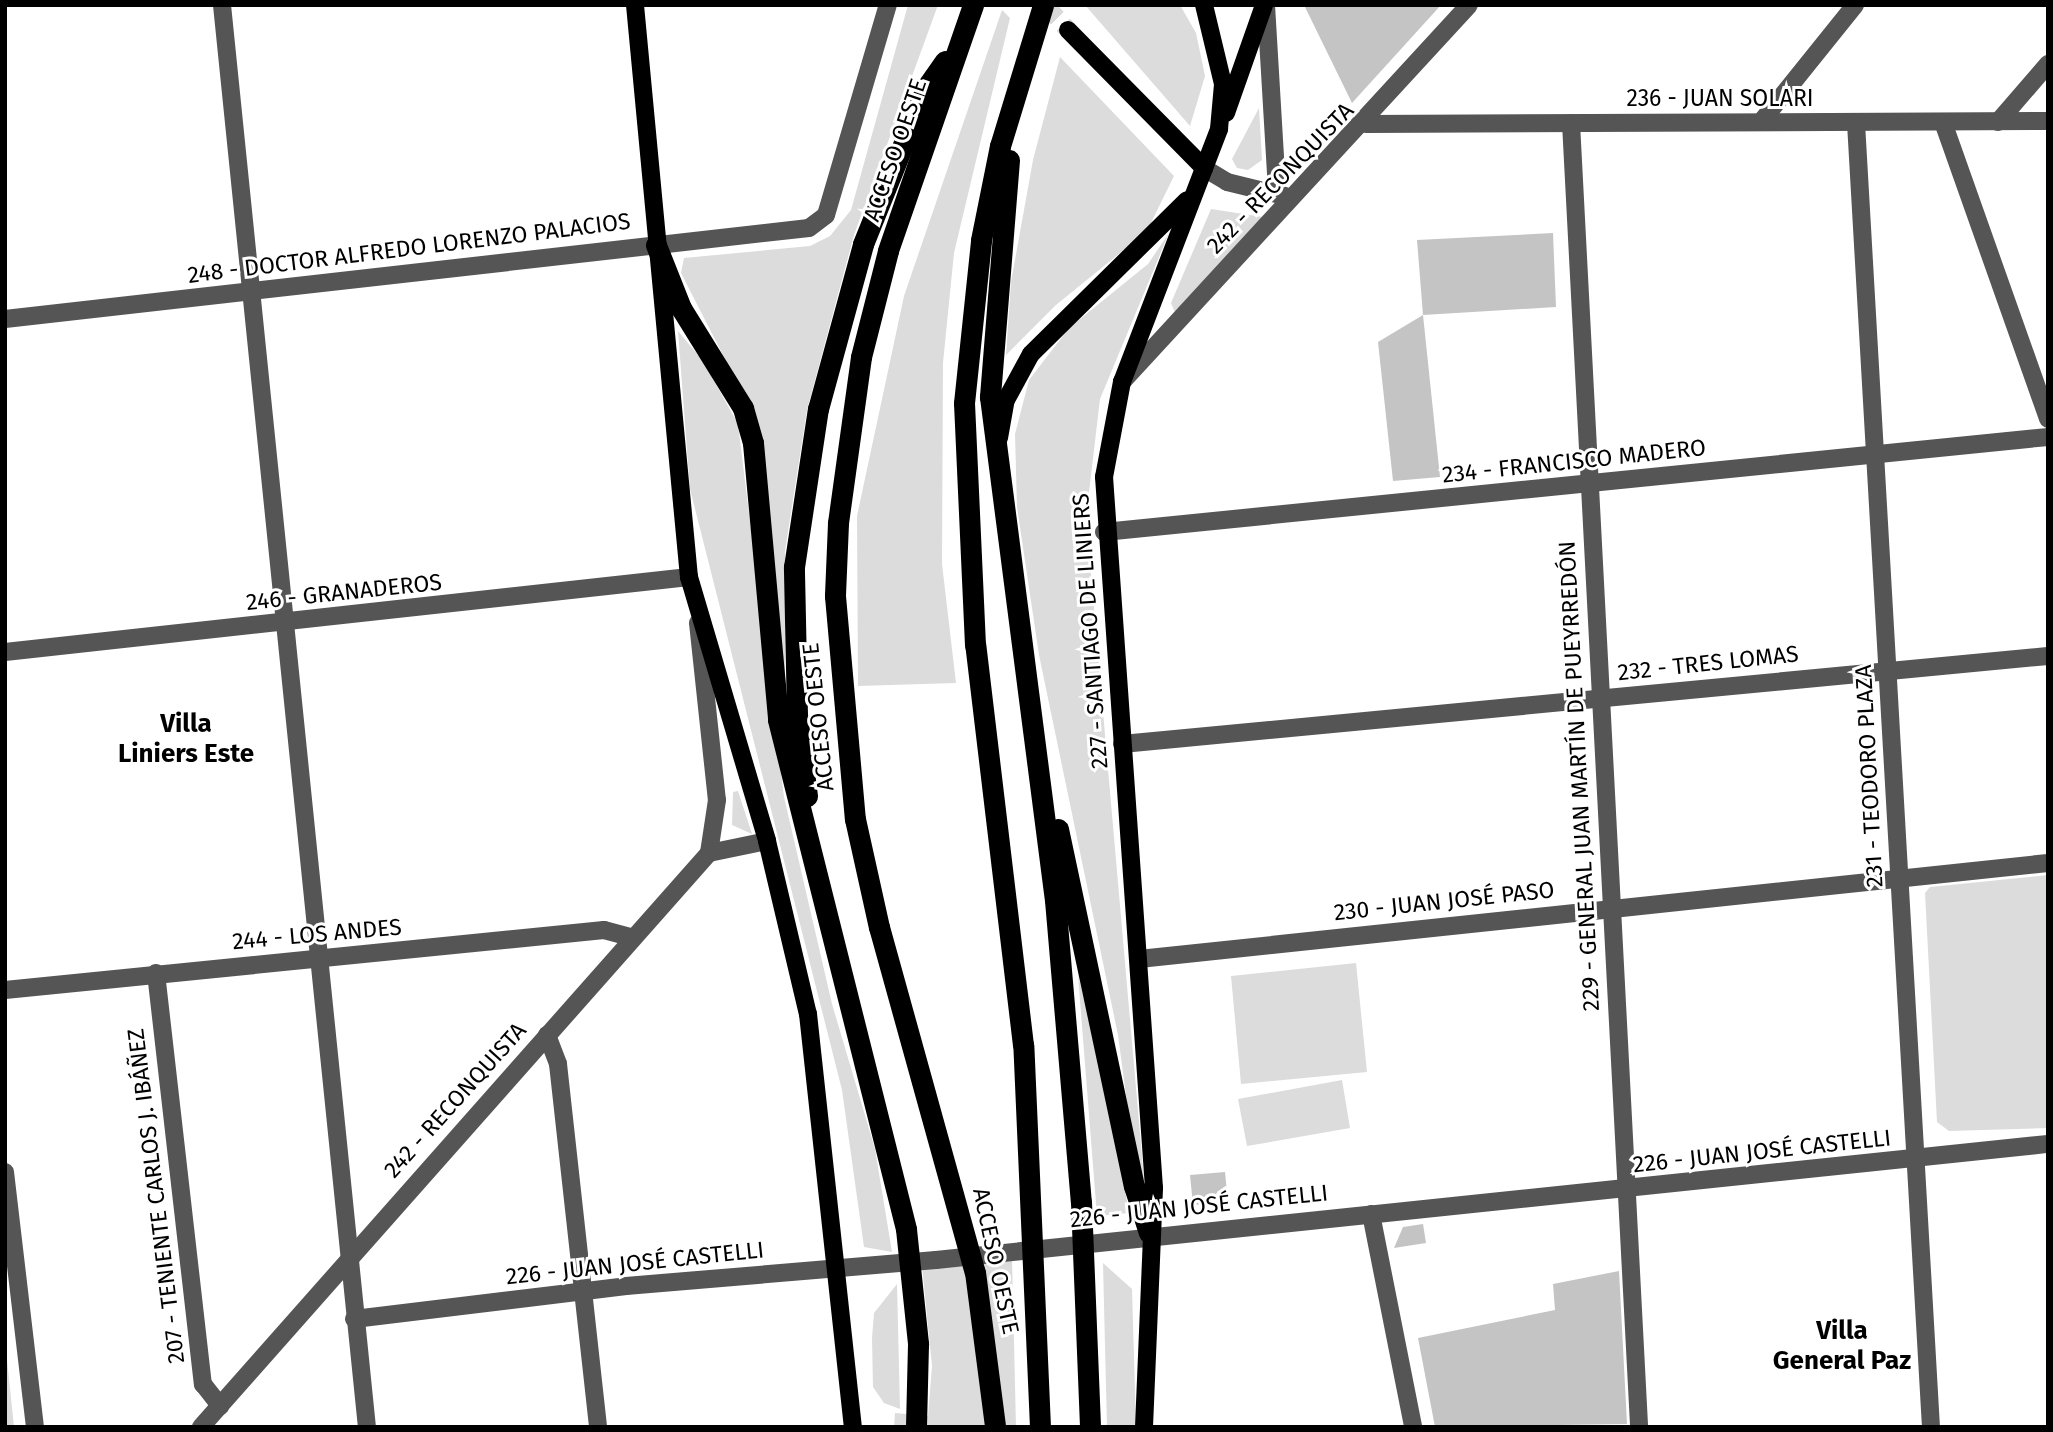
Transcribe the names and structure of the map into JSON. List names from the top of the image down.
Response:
{
  "streets": {
    "highway": ["ACCESO OESTE"],
    "main road": ["227 - SANTIAGO DE LINIERS"],
    "street": [
      "236 - JUAN SOLARI",
      "242 - RECONQUISTA",
      "248 - DOCTOR ALFREDO LORENZO PALACIOS",
      "234 - FRANCISCO MADERO",
      "246 - GRANADEROS",
      "232 - TRES LOMAS",
      "229 - GENERAL JUAN MARTÍN DE PUEYRREDÓN",
      "231 - TEODORO PLAZA",
      "230 - JUAN JOSÉ PASO",
      "244 - LOS ANDES",
      "226 - JUAN JOSÉ CASTELLI",
      "207 - TENIENTE CARLOS J. IBÁÑEZ"
    ]
  },
  "crossings": [
    ["236 - JUAN SOLARI", "242 - RECONQUISTA"],
    ["236 - JUAN SOLARI", "229 - GENERAL JUAN MARTÍN DE PUEYRREDÓN"],
    ["236 - JUAN SOLARI", "231 - TEODORO PLAZA"],
    ["242 - RECONQUISTA", "227 - SANTIAGO DE LINIERS"],
    ["242 - RECONQUISTA", "244 - LOS ANDES"],
    ["242 - RECONQUISTA", "207 - TENIENTE CARLOS J. IBÁÑEZ"],
    ["234 - FRANCISCO MADERO", "227 - SANTIAGO DE LINIERS"],
    ["234 - FRANCISCO MADERO", "229 - GENERAL JUAN MARTÍN DE PUEYRREDÓN"],
    ["234 - FRANCISCO MADERO", "231 - TEODORO PLAZA"],
    ["227 - SANTIAGO DE LINIERS", "232 - TRES LOMAS"],
    ["227 - SANTIAGO DE LINIERS", "230 - JUAN JOSÉ PASO"],
    ["227 - SANTIAGO DE LINIERS", "226 - JUAN JOSÉ CASTELLI"],
    ["232 - TRES LOMAS", "229 - GENERAL JUAN MARTÍN DE PUEYRREDÓN"],
    ["232 - TRES LOMAS", "231 - TEODORO PLAZA"],
    ["229 - GENERAL JUAN MARTÍN DE PUEYRREDÓN", "230 - JUAN JOSÉ PASO"],
    ["229 - GENERAL JUAN MARTÍN DE PUEYRREDÓN", "226 - JUAN JOSÉ CASTELLI"],
    ["231 - TEODORO PLAZA", "230 - JUAN JOSÉ PASO"],
    ["231 - TEODORO PLAZA", "226 - JUAN JOSÉ CASTELLI"],
    ["244 - LOS ANDES", "207 - TENIENTE CARLOS J. IBÁÑEZ"]
  ],
  "districts": ["Villa Liniers Este", "Villa General Paz"]
}
